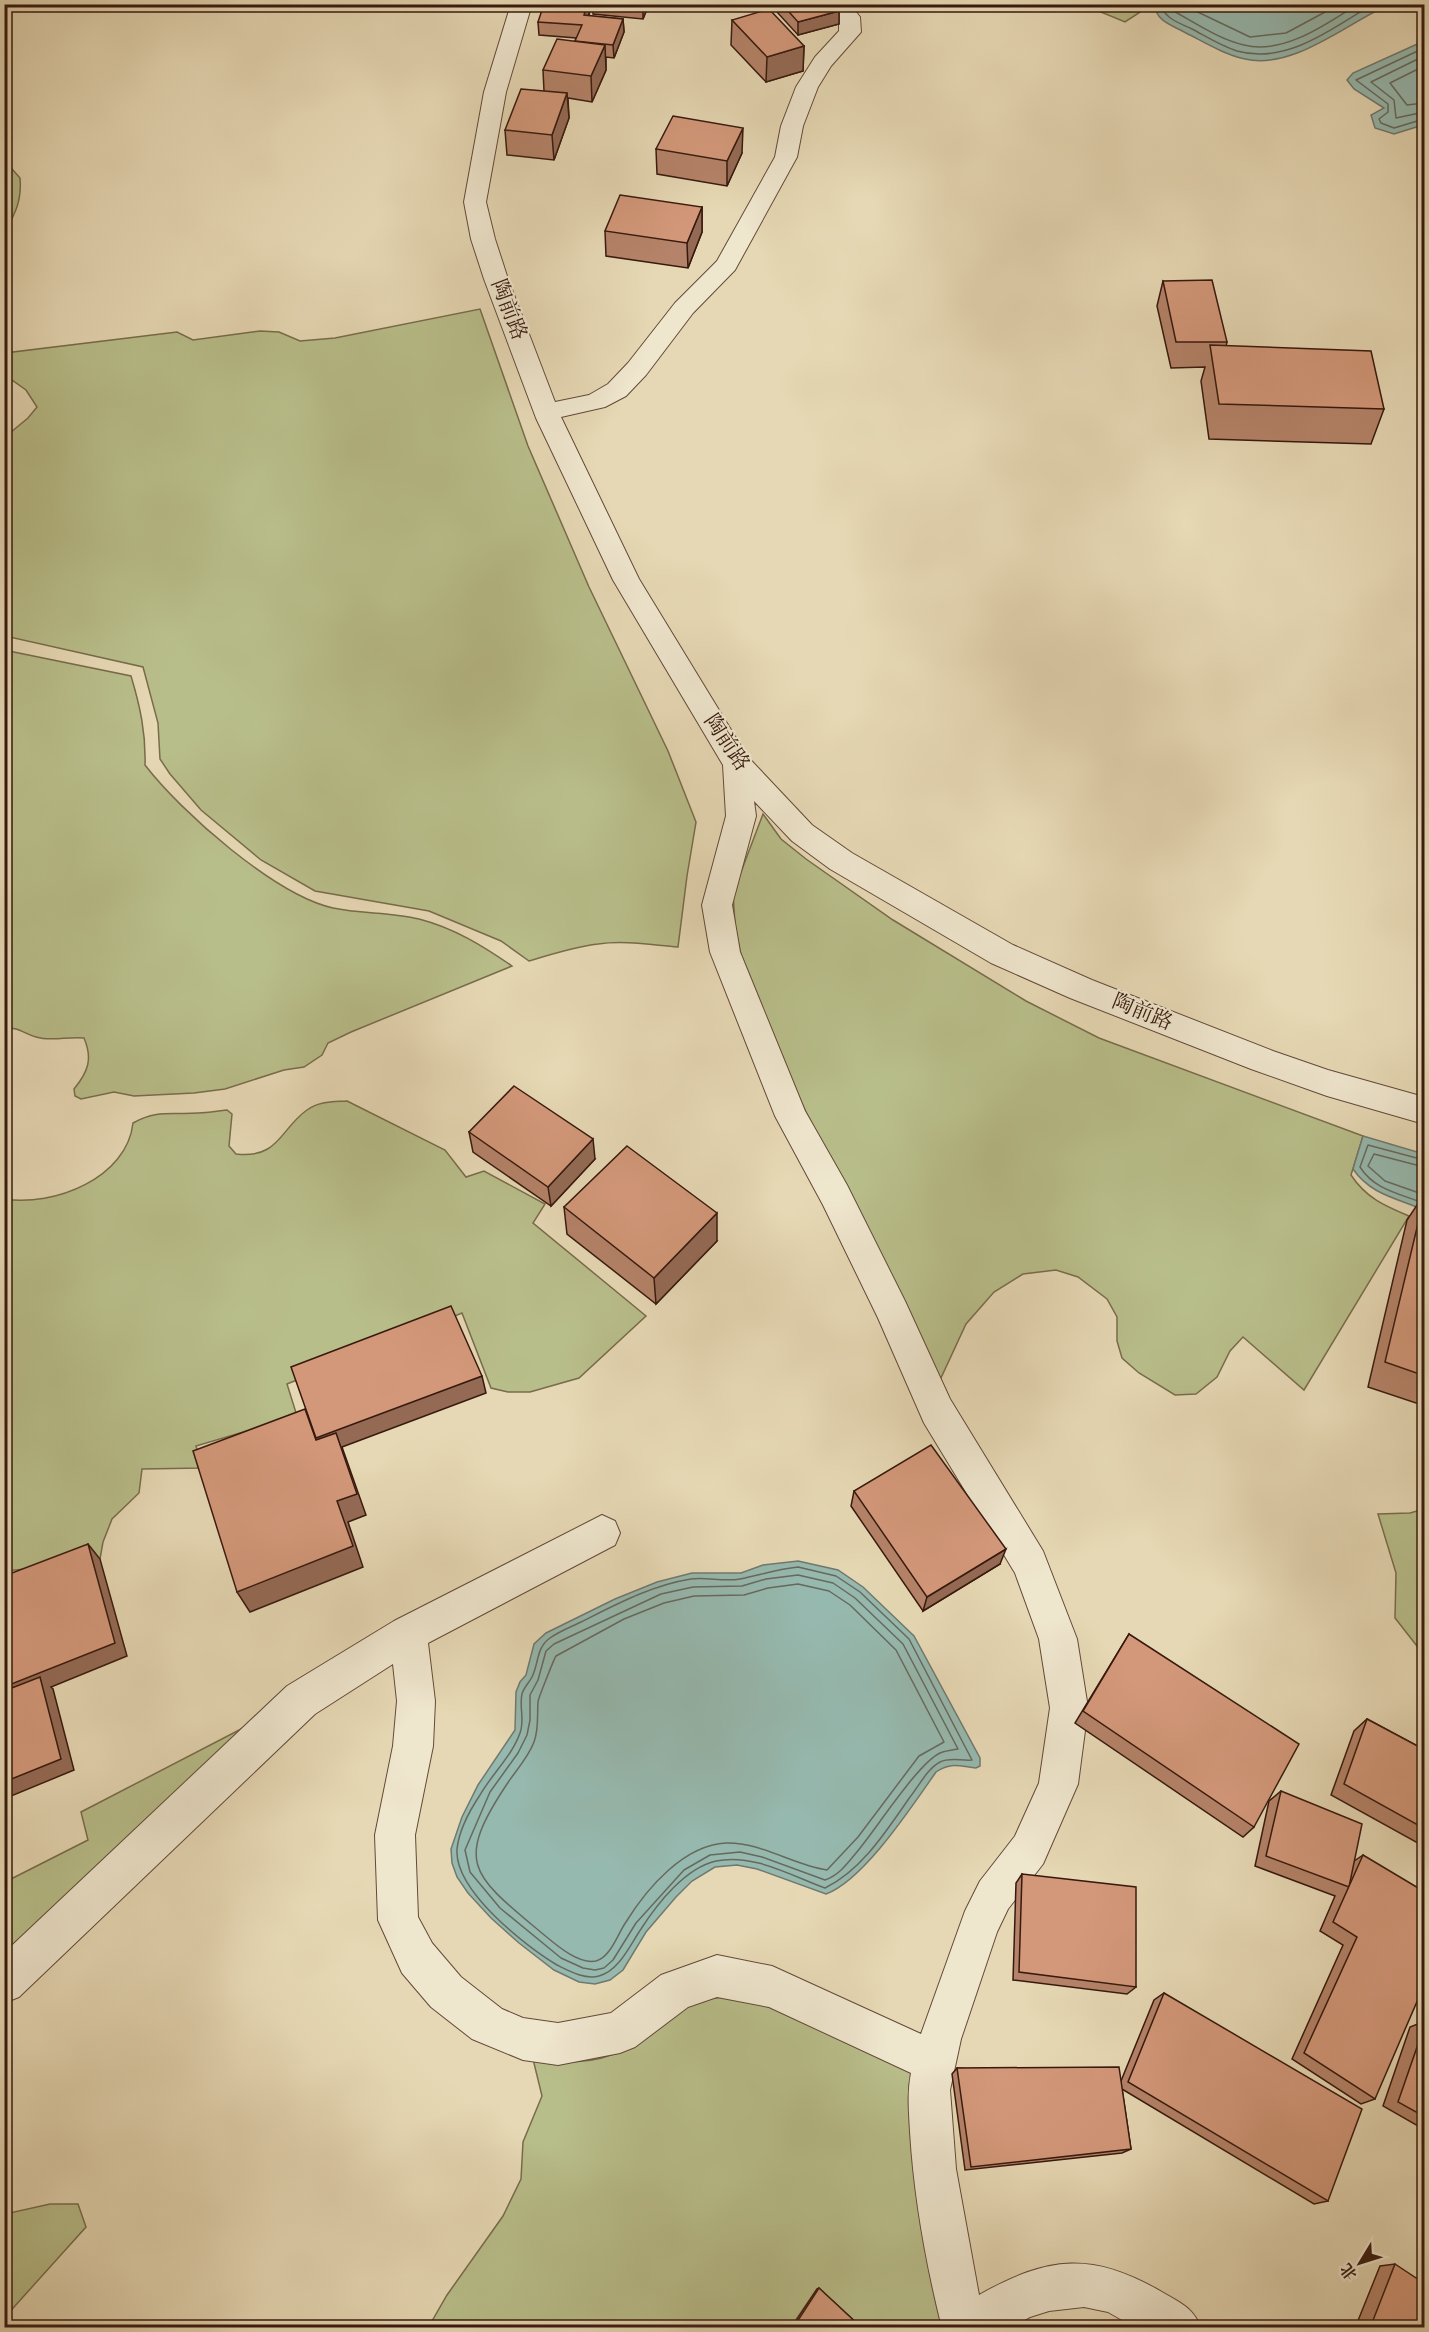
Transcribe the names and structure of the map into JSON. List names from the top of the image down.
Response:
{
  "streets": {
    "street": ["陶前路"]
  },
  "north": "bottom left"
}
